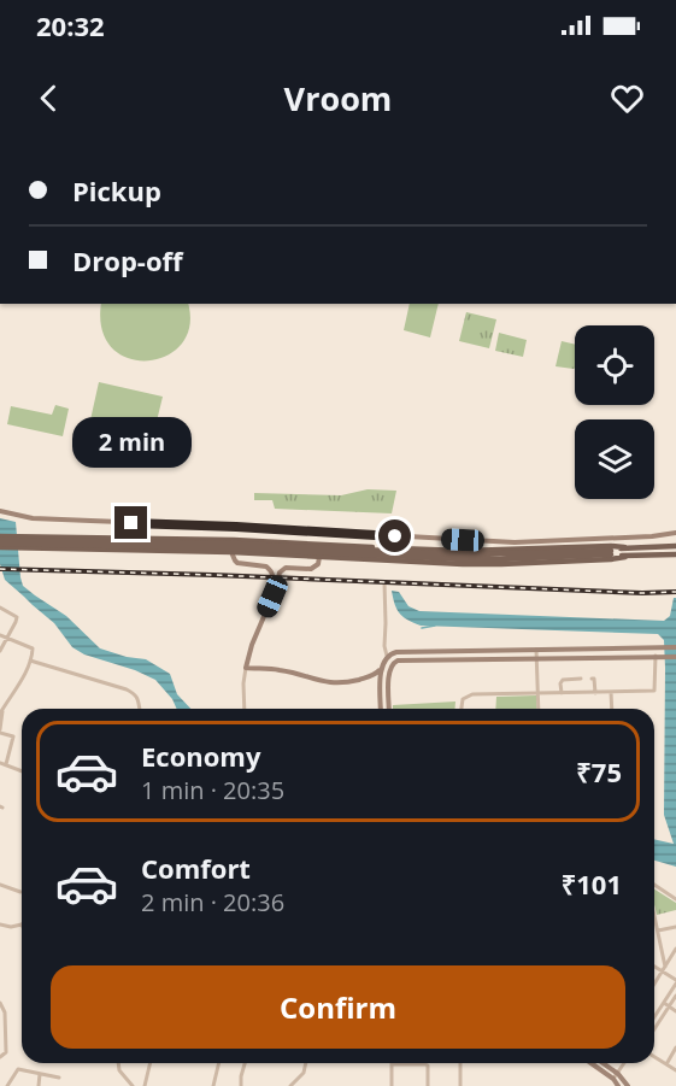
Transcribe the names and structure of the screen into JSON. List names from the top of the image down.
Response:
{
  "page": {
    "status": "20:32",
    "header": "Vroom",
    "banner": ["Pickup", "Drop-off"],
    "bubble": "2 min",
    "list": [
      {
        "name": "Economy",
        "note": "1 min · 20:35",
        "value": "₹75"
      },
      {
        "name": "Comfort",
        "note": "2 min · 20:36",
        "value": "₹101"
      }
    ],
    "buttons": "Confirm"
  }
}
